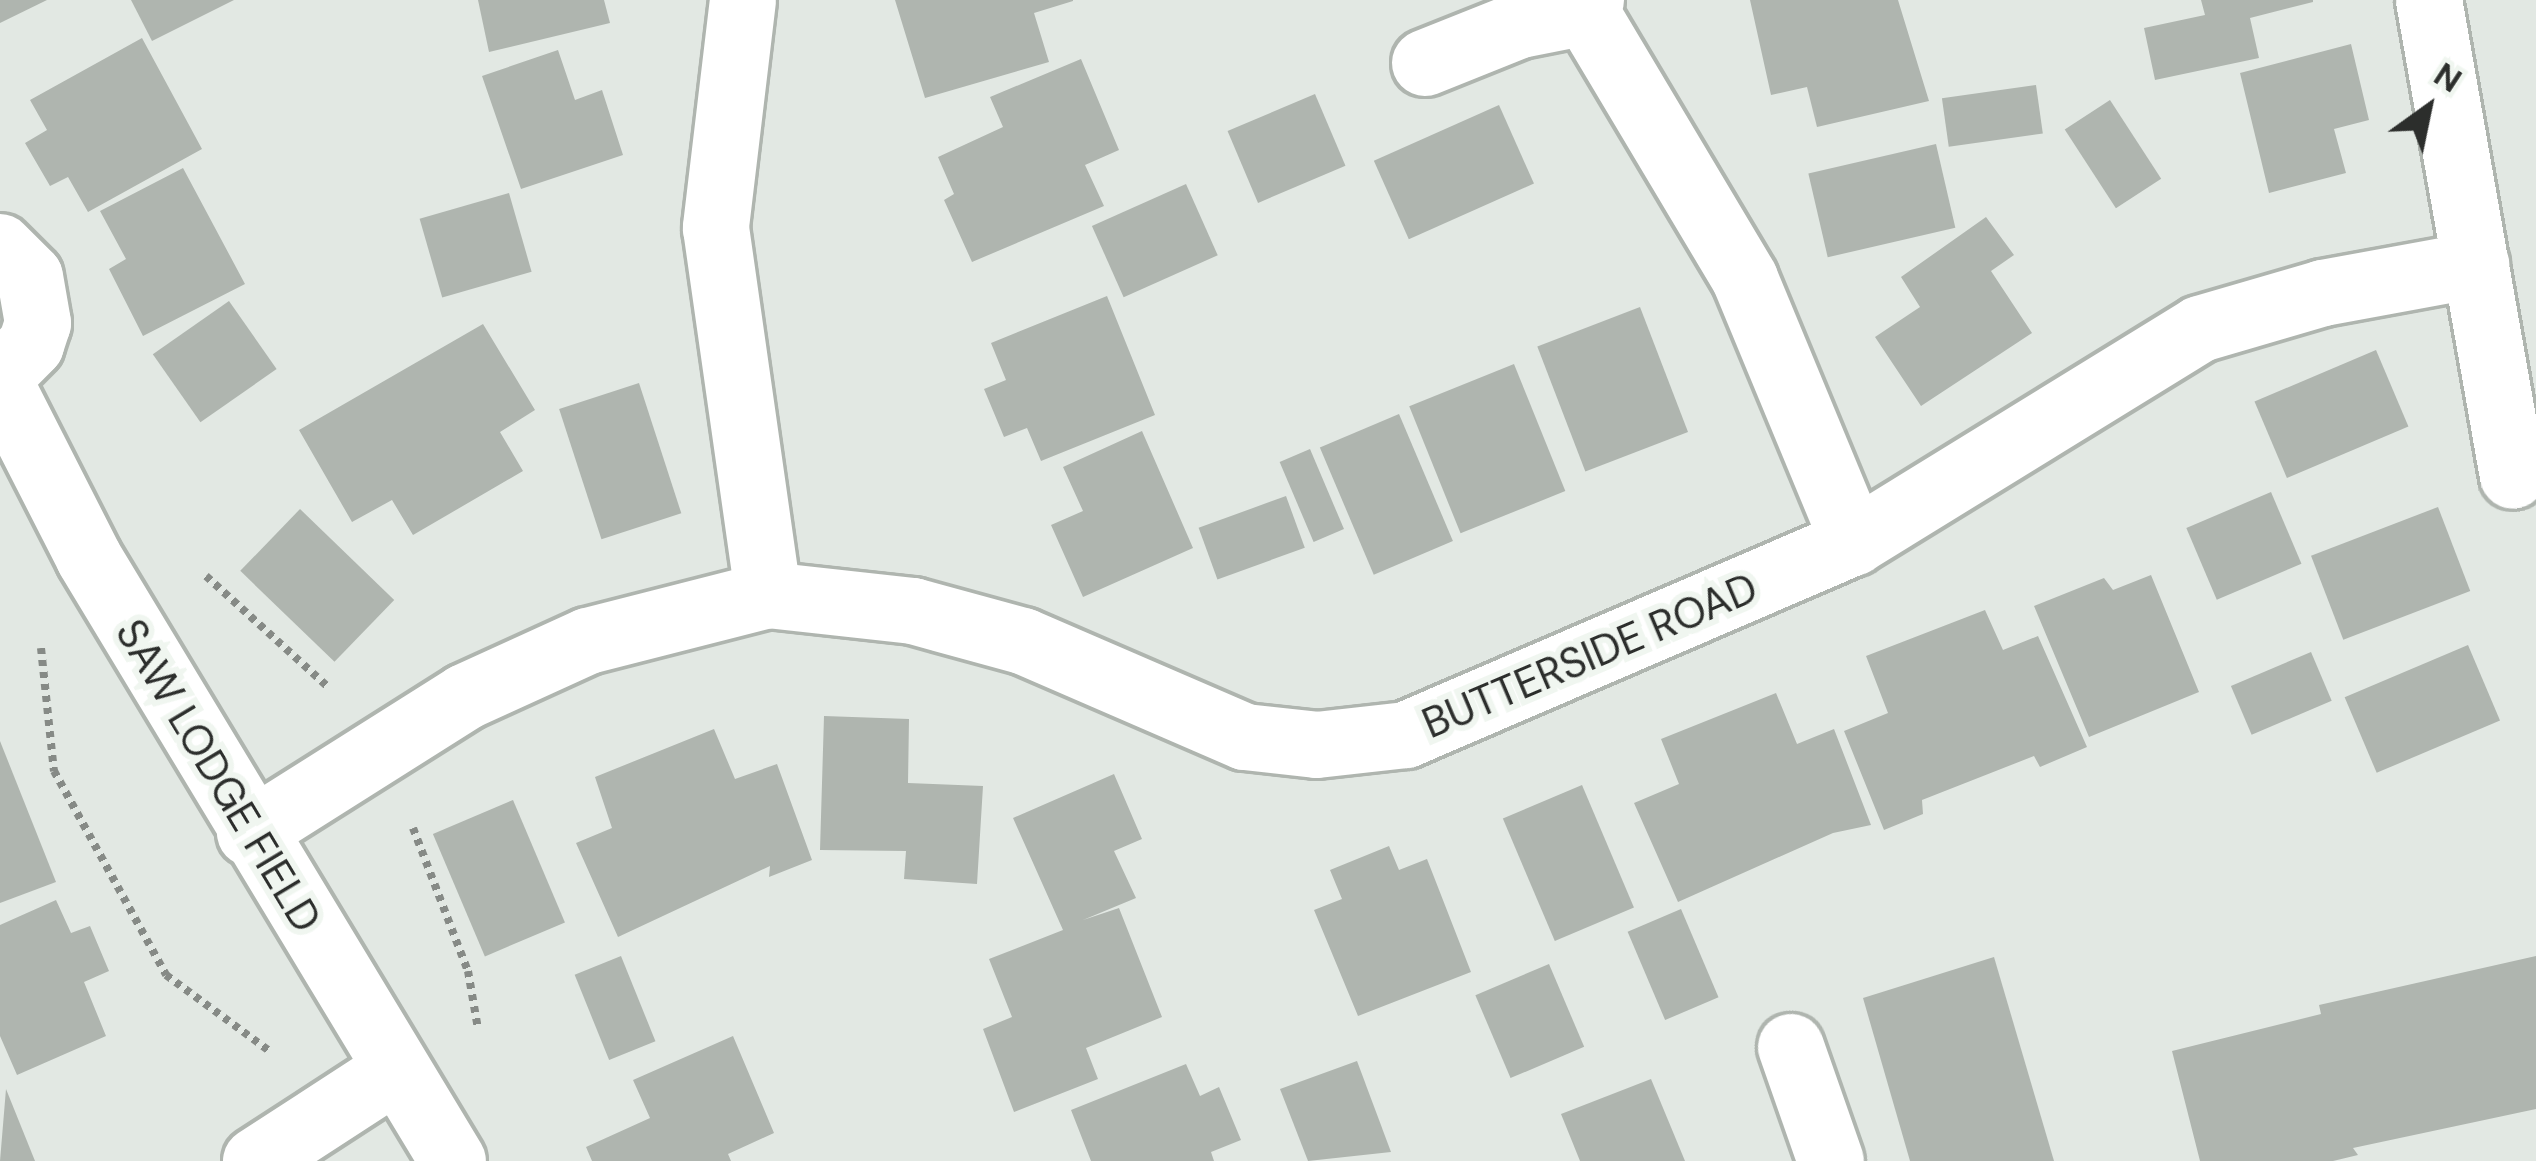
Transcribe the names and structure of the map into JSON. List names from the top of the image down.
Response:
{
  "streets": {
    "street": ["BUTTERSIDE ROAD", "SAW LODGE FIELD"]
  },
  "crossings": [
    ["BUTTERSIDE ROAD", "SAW LODGE FIELD"]
  ],
  "north": "top right"
}
